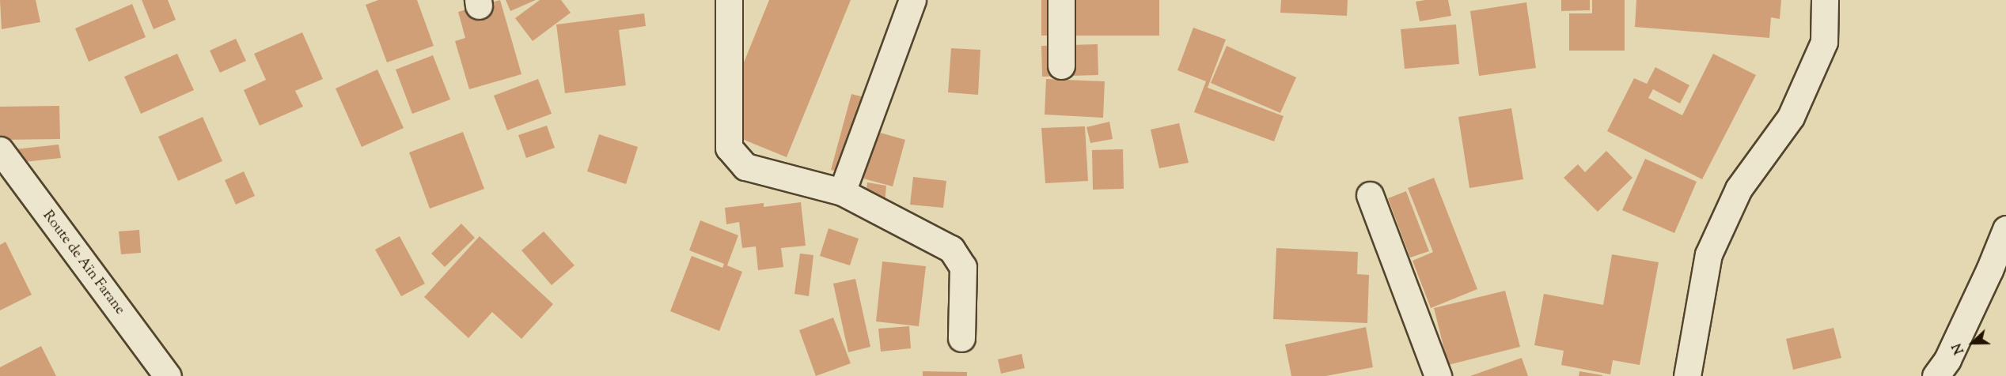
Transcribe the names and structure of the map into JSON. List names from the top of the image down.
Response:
{
  "streets": {
    "street": ["Route de Aïn Farane"]
  },
  "north": "left"
}
